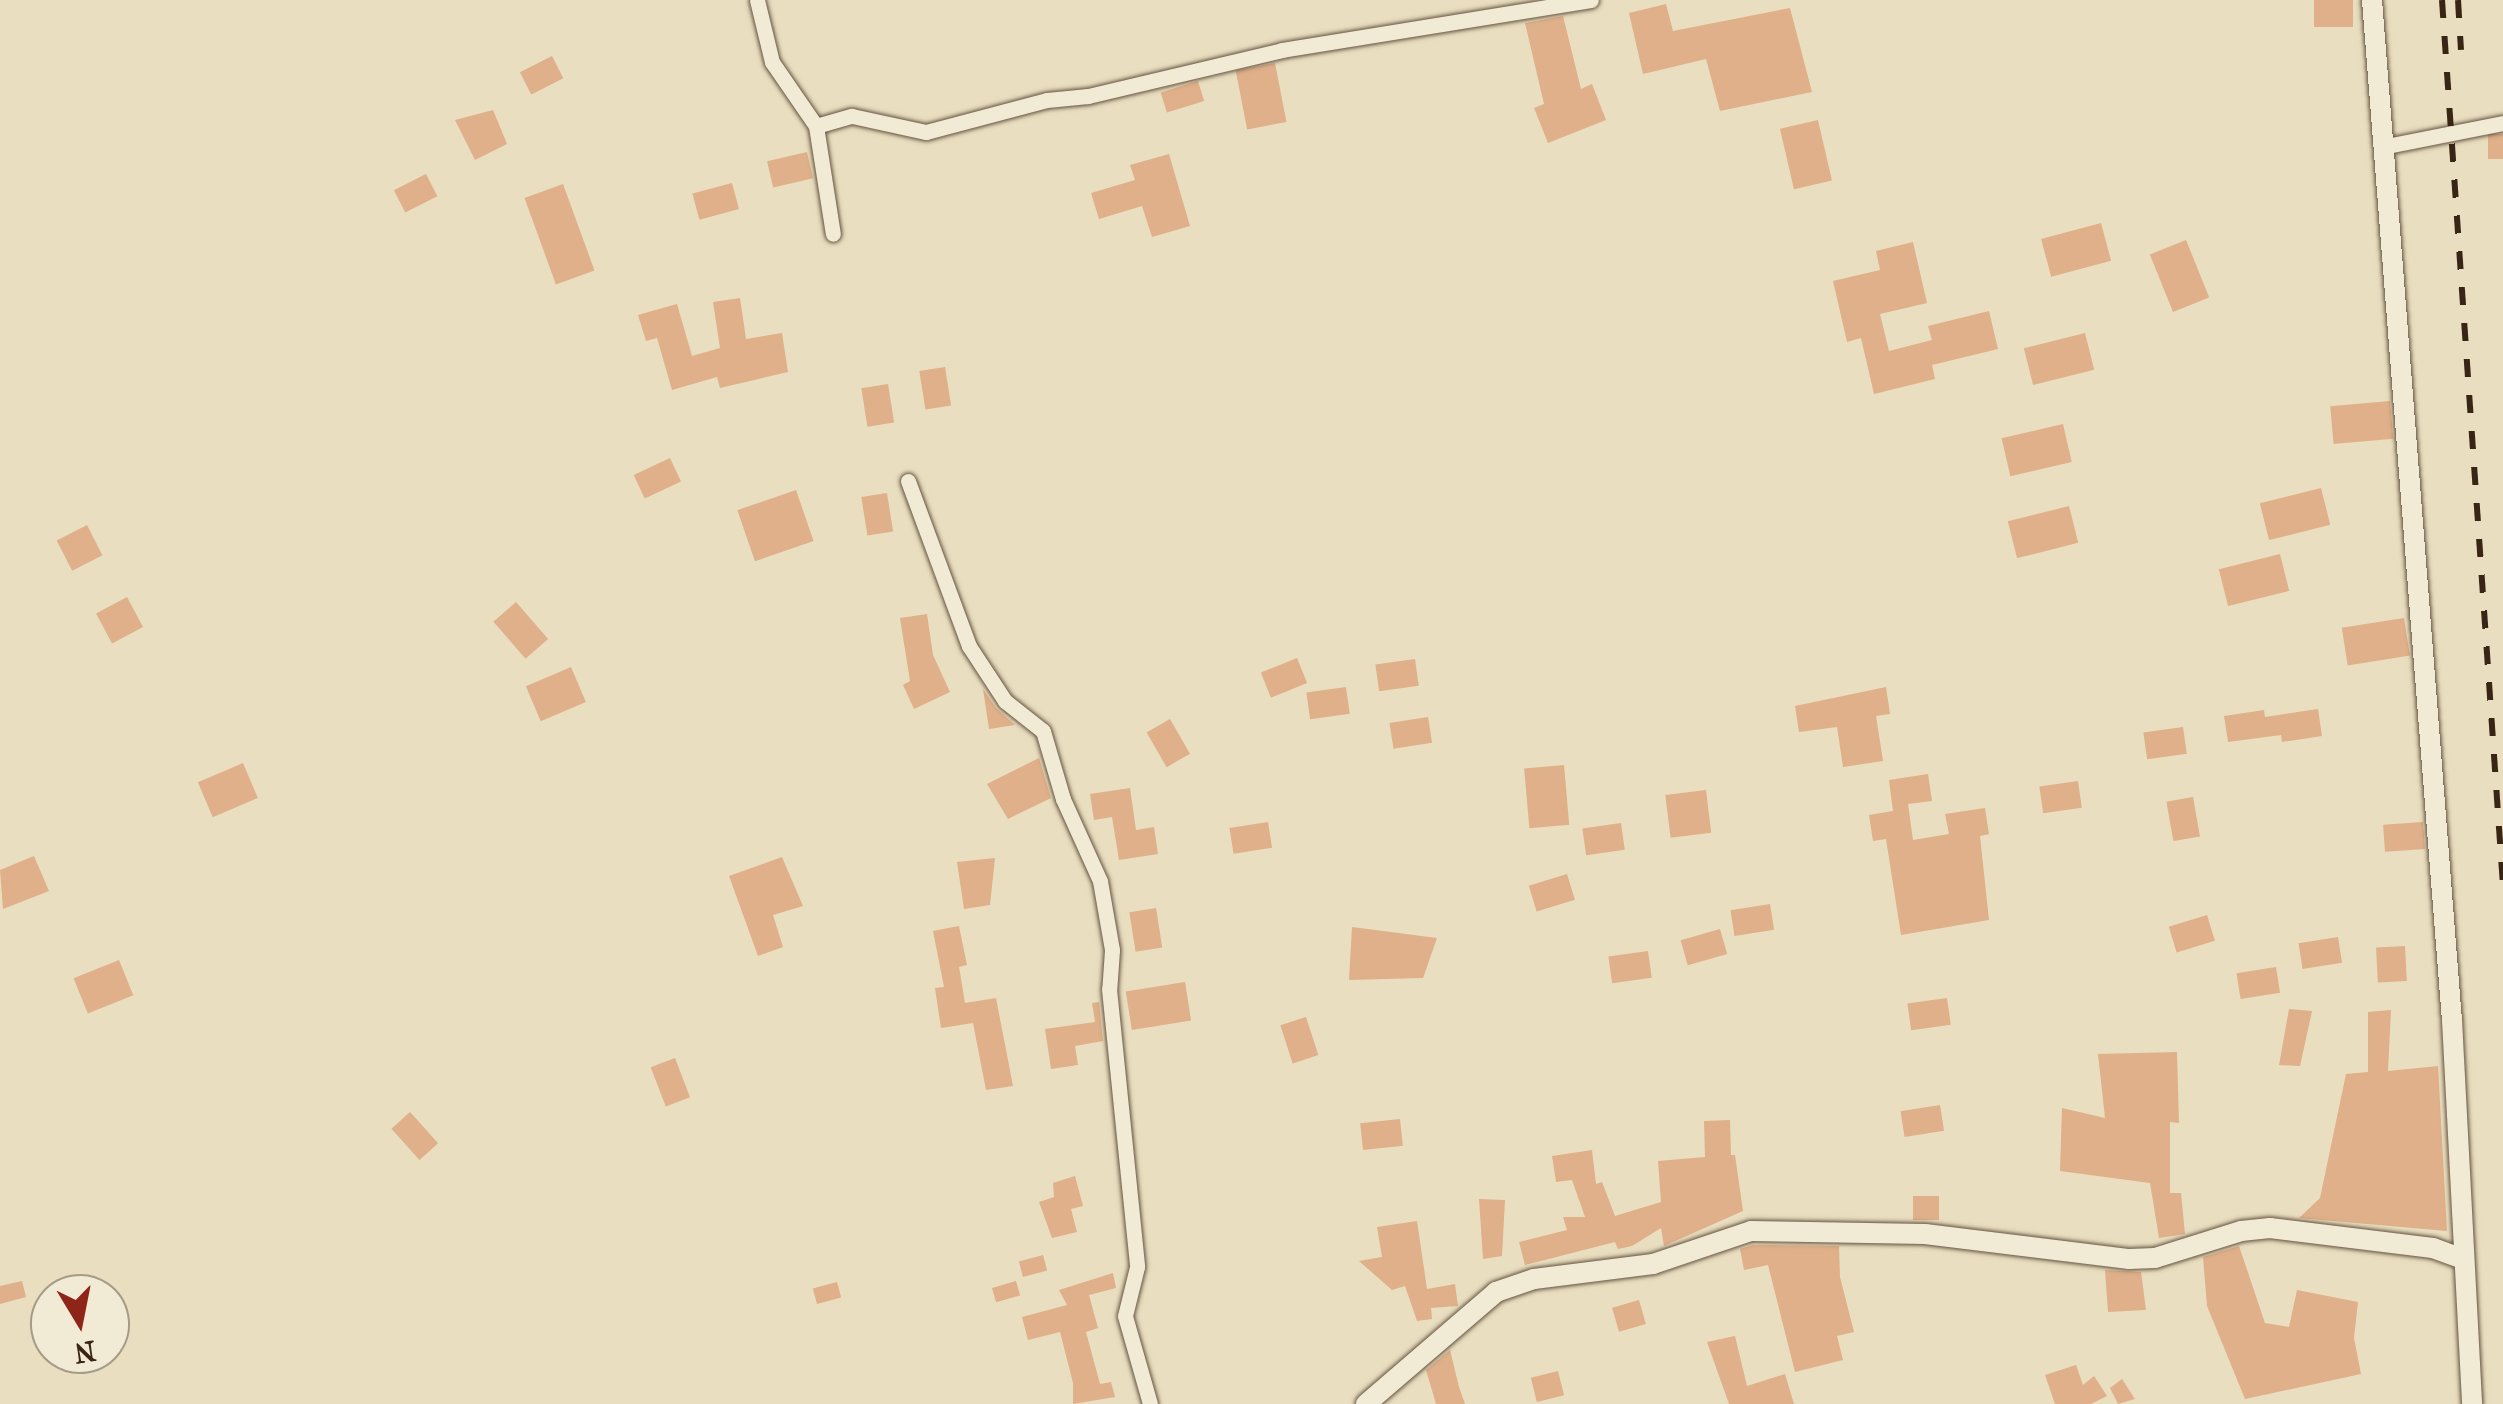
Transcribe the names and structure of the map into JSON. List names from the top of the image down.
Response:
{
  "north": "bottom"
}
